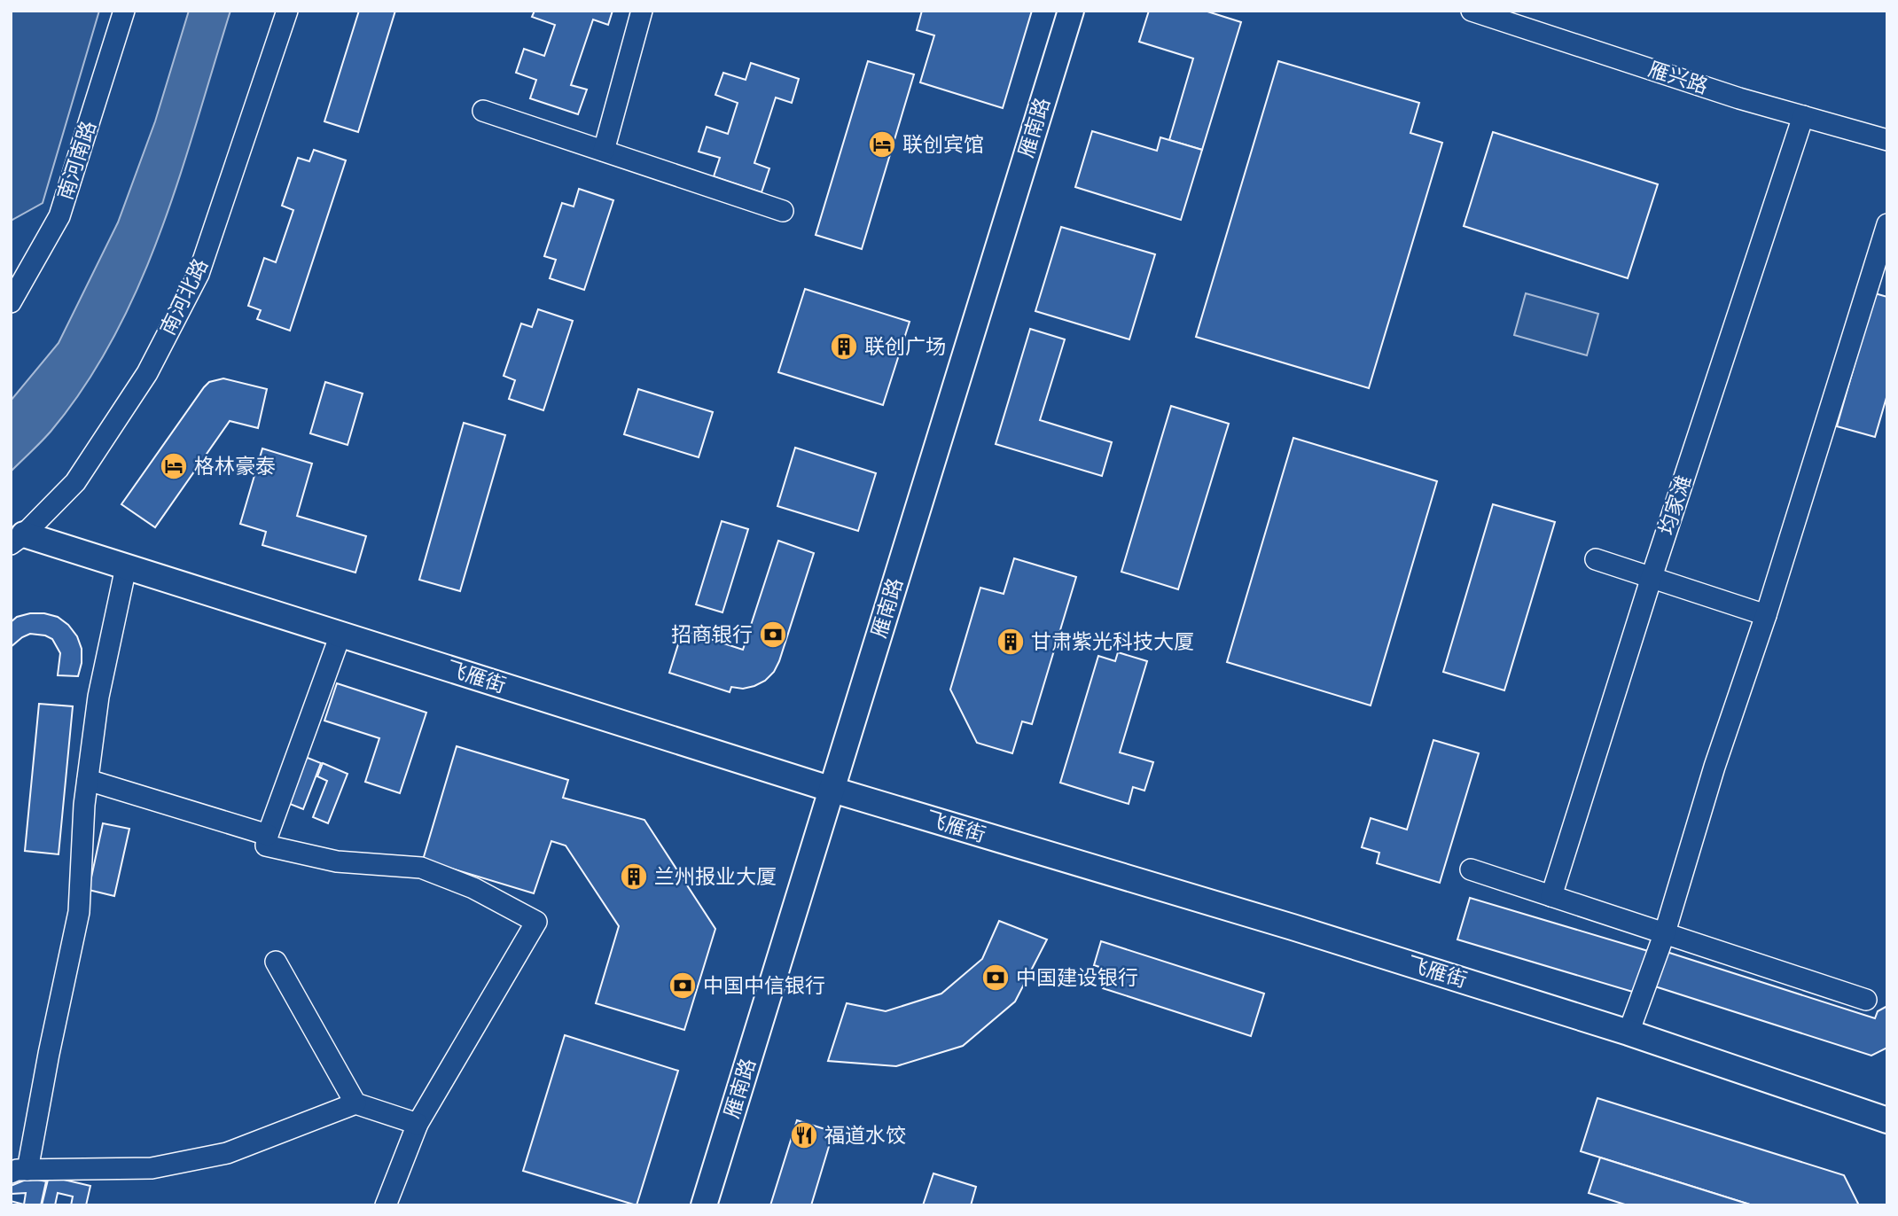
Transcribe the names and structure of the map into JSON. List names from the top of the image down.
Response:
{
  "streets": {
    "main road": ["雁南路", "飞雁街"],
    "street": [
      "雁兴路",
      "南河南路",
      "南河北路",
      "均家滩"
    ]
  },
  "crossings": [
    ["雁兴路", "均家滩"],
    ["雁南路", "飞雁街"],
    ["南河北路", "飞雁街"]
  ],
  "places": {
    "hotel": ["联创宾馆", "格林豪泰"],
    "building": ["联创广场", "甘肃紫光科技大厦", "兰州报业大厦"],
    "bank": ["招商银行", "中国建设银行", "中国中信银行"],
    "restaurant": ["福道水饺"]
  }
}
